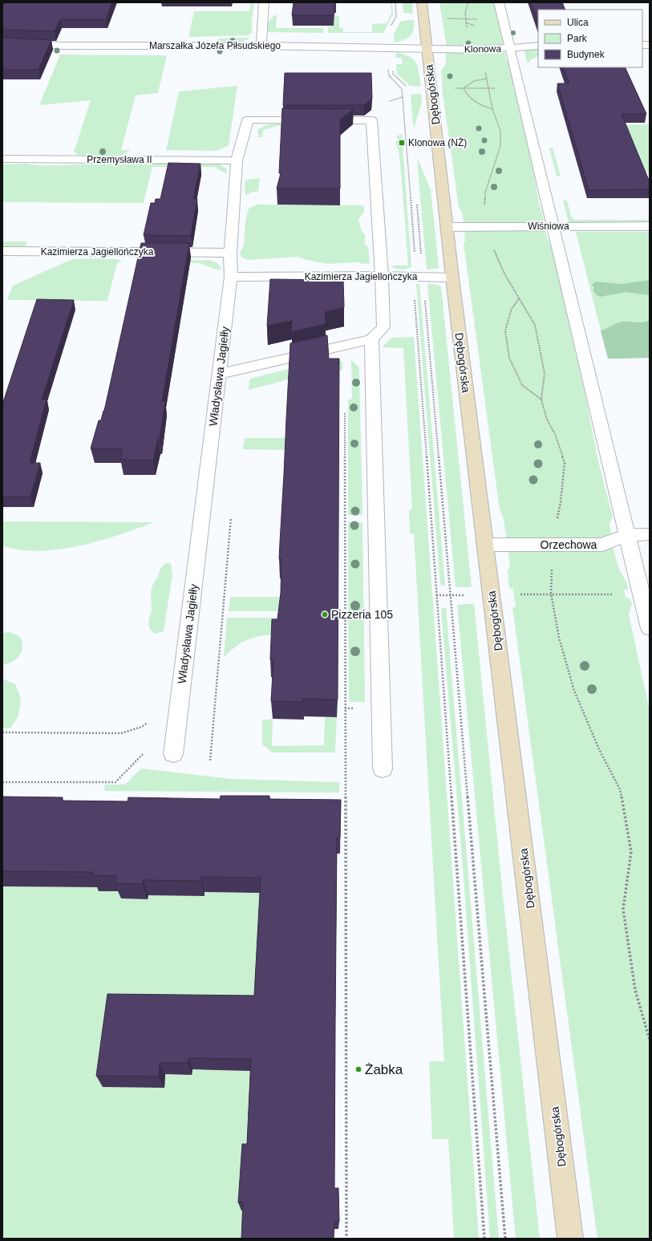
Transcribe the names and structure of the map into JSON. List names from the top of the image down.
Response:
{
  "streets": {
    "main road": ["Dębogórska"],
    "street": [
      "Marszałka Józefa Piłsudskiego",
      "Klonowa",
      "Przemysława II",
      "Wiśniowa",
      "Kazimierza Jagiellończyka",
      "Władysława Jagiełły",
      "Orzechowa"
    ]
  },
  "crossings": [
    ["Marszałka Józefa Piłsudskiego", "Klonowa"],
    ["Marszałka Józefa Piłsudskiego", "Dębogórska"],
    ["Klonowa", "Dębogórska"],
    ["Dębogórska", "Wiśniowa"],
    ["Dębogórska", "Kazimierza Jagiellończyka"],
    ["Dębogórska", "Orzechowa"],
    ["Przemysława II", "Władysława Jagiełły"],
    ["Kazimierza Jagiellończyka", "Władysława Jagiełły"]
  ],
  "places": {
    "transit": ["Klonowa (NŻ)"],
    "other": ["Pizzeria 105", "Żabka"]
  },
  "legend": ["Ulica", "Park", "Budynek"]
}
